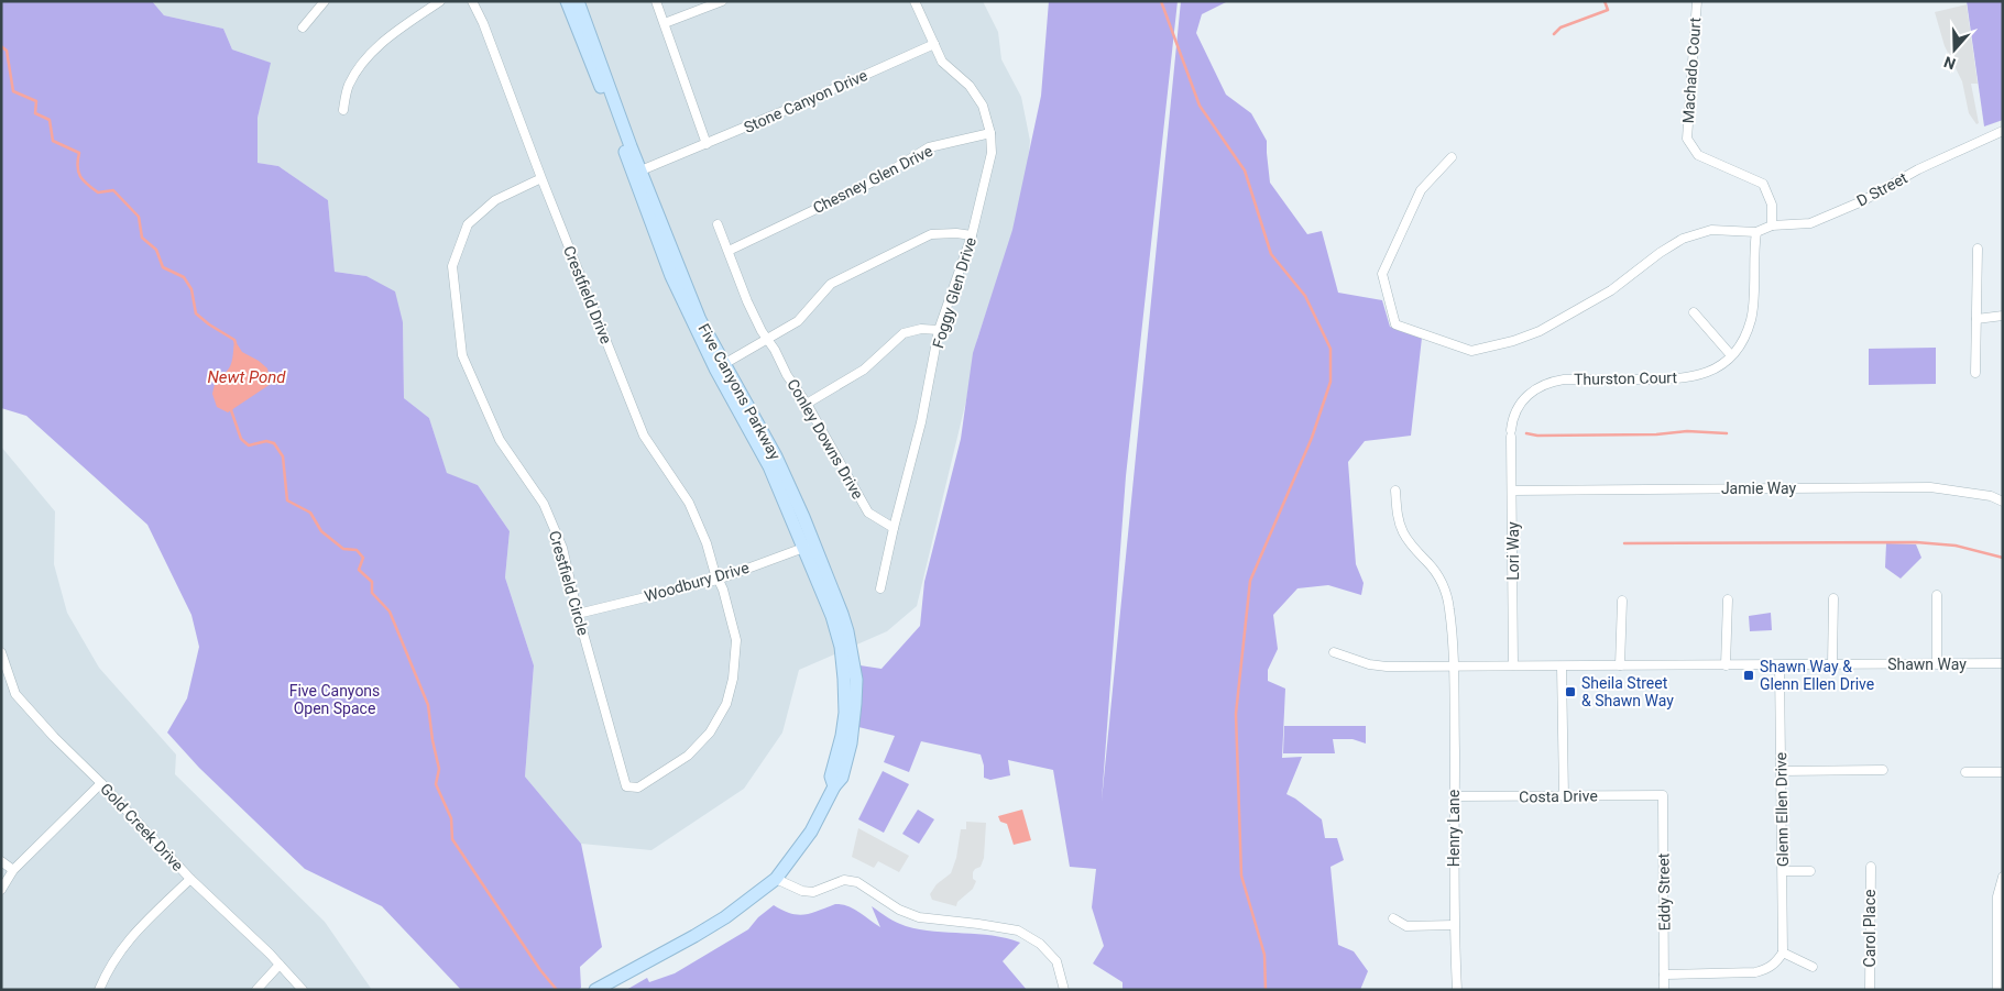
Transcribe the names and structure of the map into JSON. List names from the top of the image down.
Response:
{
  "streets": {
    "main road": ["Five Canyons Parkway"],
    "street": [
      "Machado Court",
      "Stone Canyon Drive",
      "Chesney Glen Drive",
      "D Street",
      "Foggy Glen Drive",
      "Crestfield Drive",
      "Thurston Court",
      "Conley Downs Drive",
      "Jamie Way",
      "Lori Way",
      "Woodbury Drive",
      "Crestfield Circle",
      "Shawn Way",
      "Costa Drive",
      "Glenn Ellen Drive",
      "Gold Creek Drive",
      "Henry Lane",
      "Eddy Street",
      "Carol Place"
    ]
  },
  "crossings": [
    ["Machado Court", "D Street"],
    ["Stone Canyon Drive", "Foggy Glen Drive"],
    ["Stone Canyon Drive", "Five Canyons Parkway"],
    ["Chesney Glen Drive", "Foggy Glen Drive"],
    ["Chesney Glen Drive", "Conley Downs Drive"],
    ["D Street", "Thurston Court"],
    ["Foggy Glen Drive", "Conley Downs Drive"],
    ["Crestfield Drive", "Woodbury Drive"],
    ["Crestfield Drive", "Crestfield Circle"],
    ["Thurston Court", "Lori Way"],
    ["Five Canyons Parkway", "Woodbury Drive"],
    ["Jamie Way", "Lori Way"],
    ["Lori Way", "Shawn Way"],
    ["Woodbury Drive", "Crestfield Circle"],
    ["Shawn Way", "Glenn Ellen Drive"],
    ["Shawn Way", "Henry Lane"],
    ["Costa Drive", "Henry Lane"],
    ["Costa Drive", "Eddy Street"]
  ],
  "water": ["Newt Pond"],
  "parks": ["Five Canyons Open Space"],
  "places": {
    "transit": ["Shawn Way & Glenn Ellen Drive", "Sheila Street & Shawn Way"]
  },
  "north": "bottom"
}
